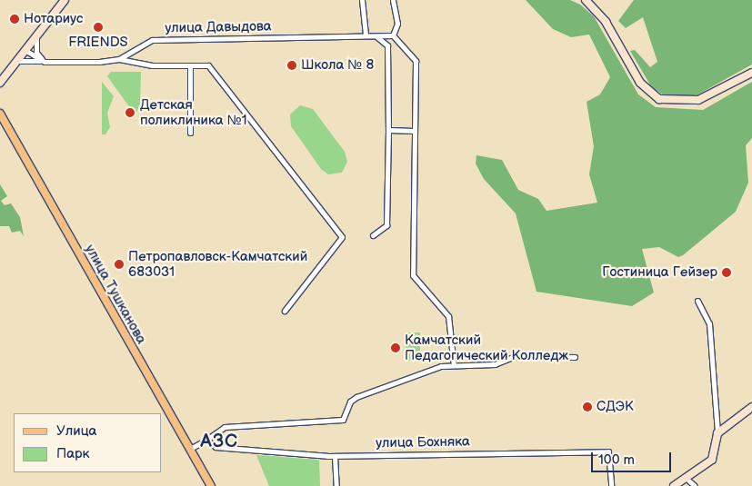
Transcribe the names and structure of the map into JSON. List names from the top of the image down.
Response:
{
  "streets": {
    "main road": ["улица Тушканова"],
    "street": ["улица Давыдова", "улица Бохняка"]
  },
  "districts": ["АЗС"],
  "places": [
    "Нотариус",
    "FRIENDS",
    "Школа № 8",
    "Детская поликлиника №1",
    "Петропавловск-Камчатский 683031",
    "Гостиница Гейзер",
    "Камчатский Педагогический Колледж",
    "СДЭК"
  ],
  "legend": ["Улица", "Парк"],
  "scale_bar": "100 m"
}
